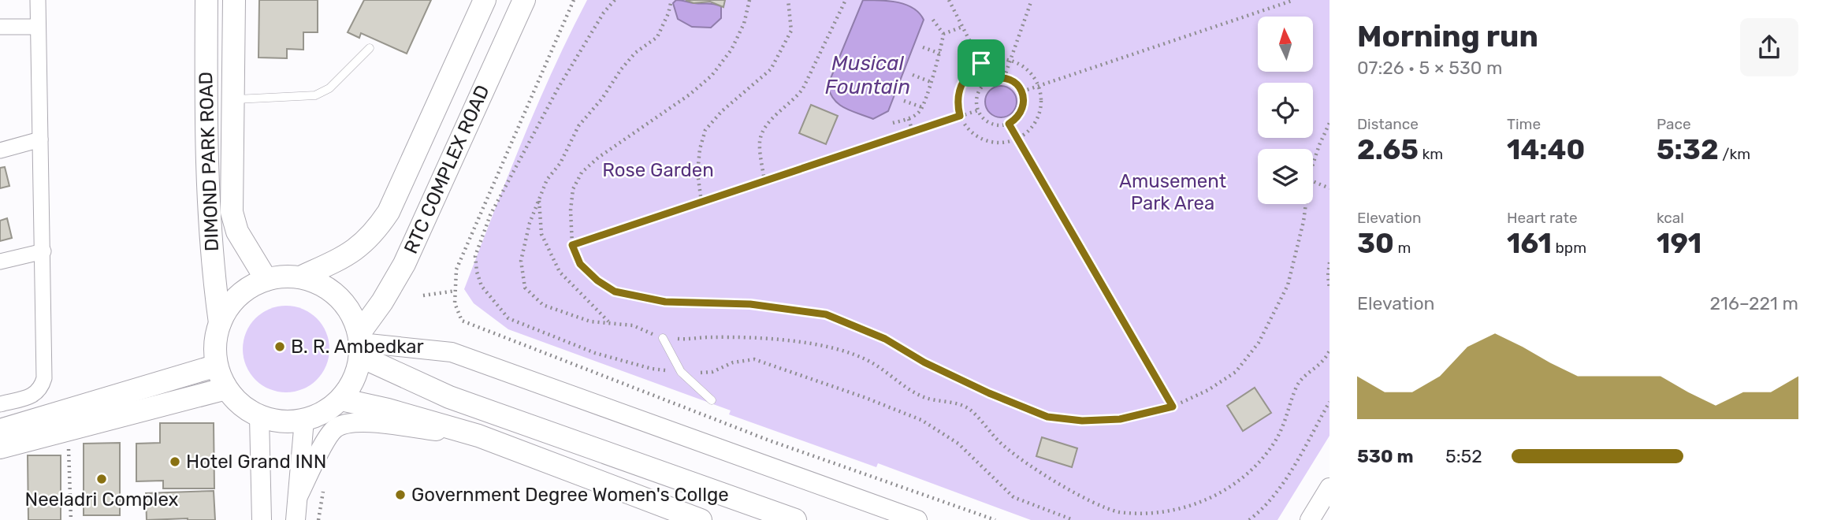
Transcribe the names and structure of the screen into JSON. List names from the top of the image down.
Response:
{
  "streets": {
    "main road": ["DIMOND PARK ROAD", "RTC COMPLEX ROAD"]
  },
  "crossings": [
    ["DIMOND PARK ROAD", "RTC COMPLEX ROAD"]
  ],
  "water": ["Musical Fountain"],
  "parks": ["Rose Garden", "Amusement Park Area"],
  "places": [
    "B. R. Ambedkar",
    "Hotel Grand INN",
    "Neeladri Complex",
    "Government Degree Women's Collge"
  ],
  "north": "top",
  "page": {
    "heading": ["Morning run", "07:26 · 5 × 530 m"],
    "stats": [
      ["Distance", "2.65 km"],
      ["Time", "14:40"],
      ["Pace", "5:32 /km"],
      ["Elevation", "30 m"],
      ["Heart rate", "161 bpm"],
      ["kcal", "191"]
    ],
    "chart": ["Elevation", "216–221 m"],
    "list": [
      {
        "name": "530 m",
        "note": "5:52"
      }
    ]
  }
}
